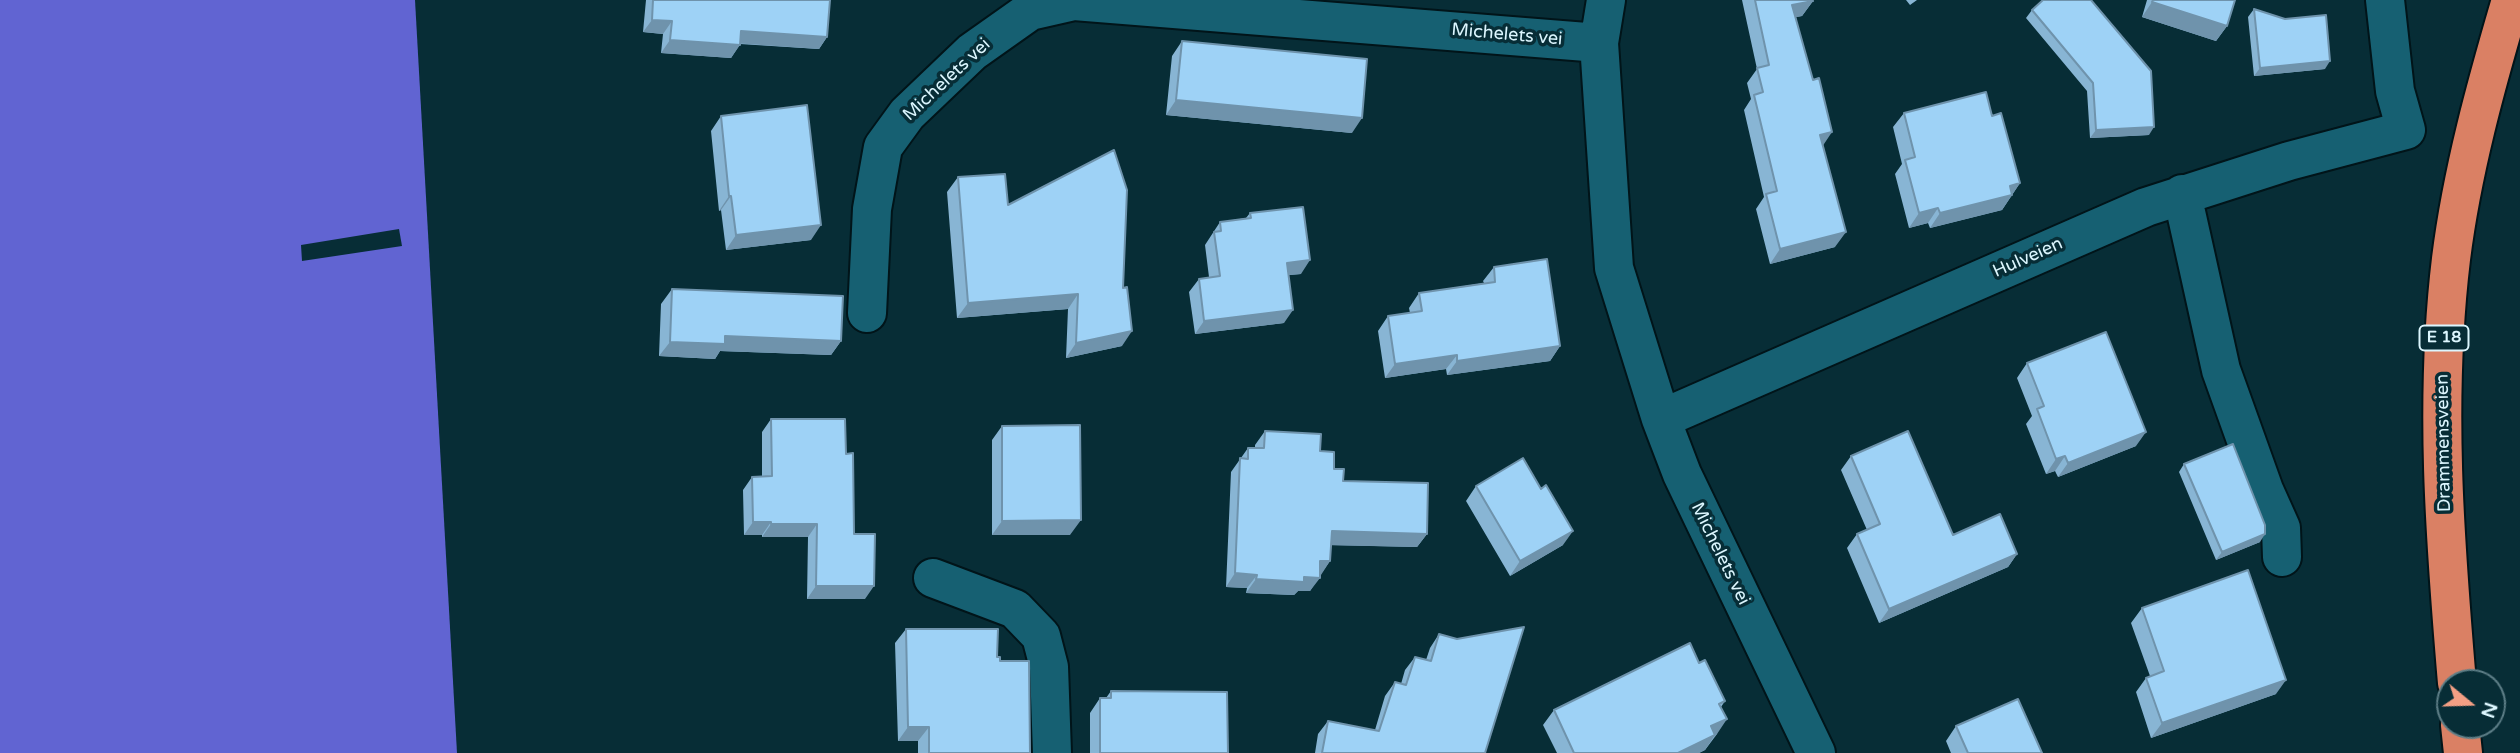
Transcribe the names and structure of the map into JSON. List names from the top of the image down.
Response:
{
  "streets": {
    "highway": ["E 18", "Drammensveien"],
    "street": ["Michelets vei", "Hulveien"]
  },
  "crossings": [
    ["Michelets vei", "Hulveien"]
  ],
  "north": "right"
}
